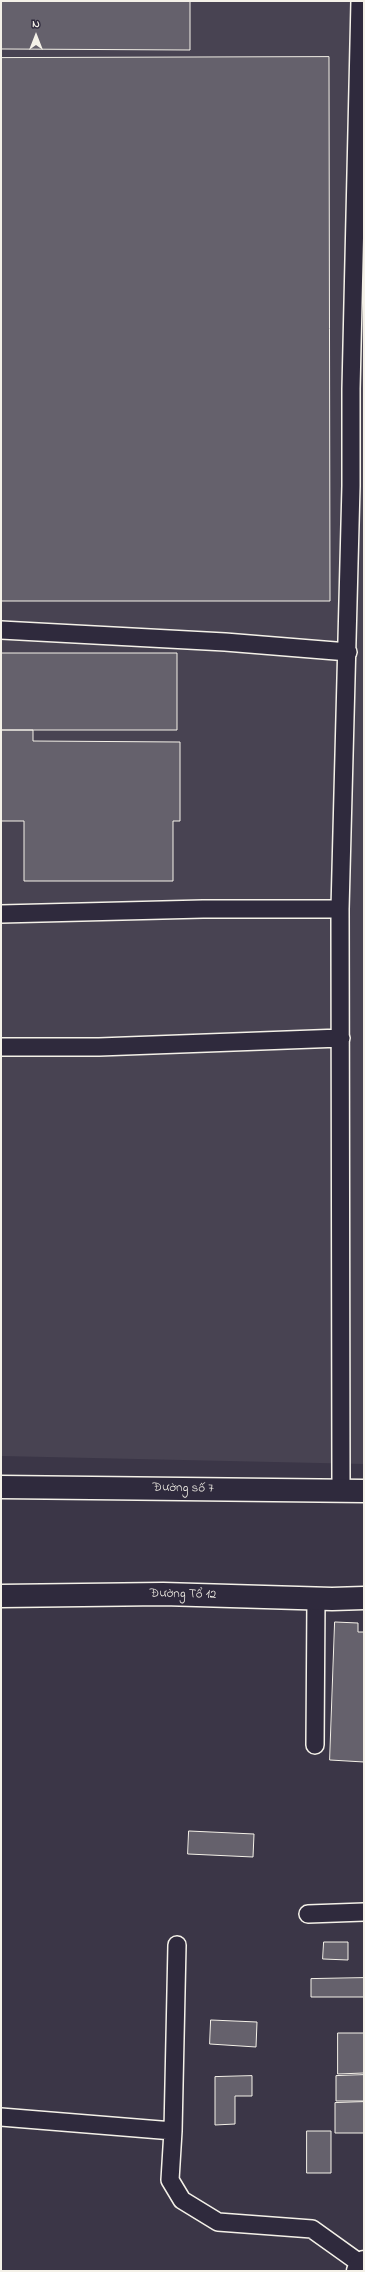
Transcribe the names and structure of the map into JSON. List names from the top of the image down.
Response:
{
  "streets": {
    "street": ["Đường số 7", "Đường Tổ 12"]
  },
  "north": "top"
}
